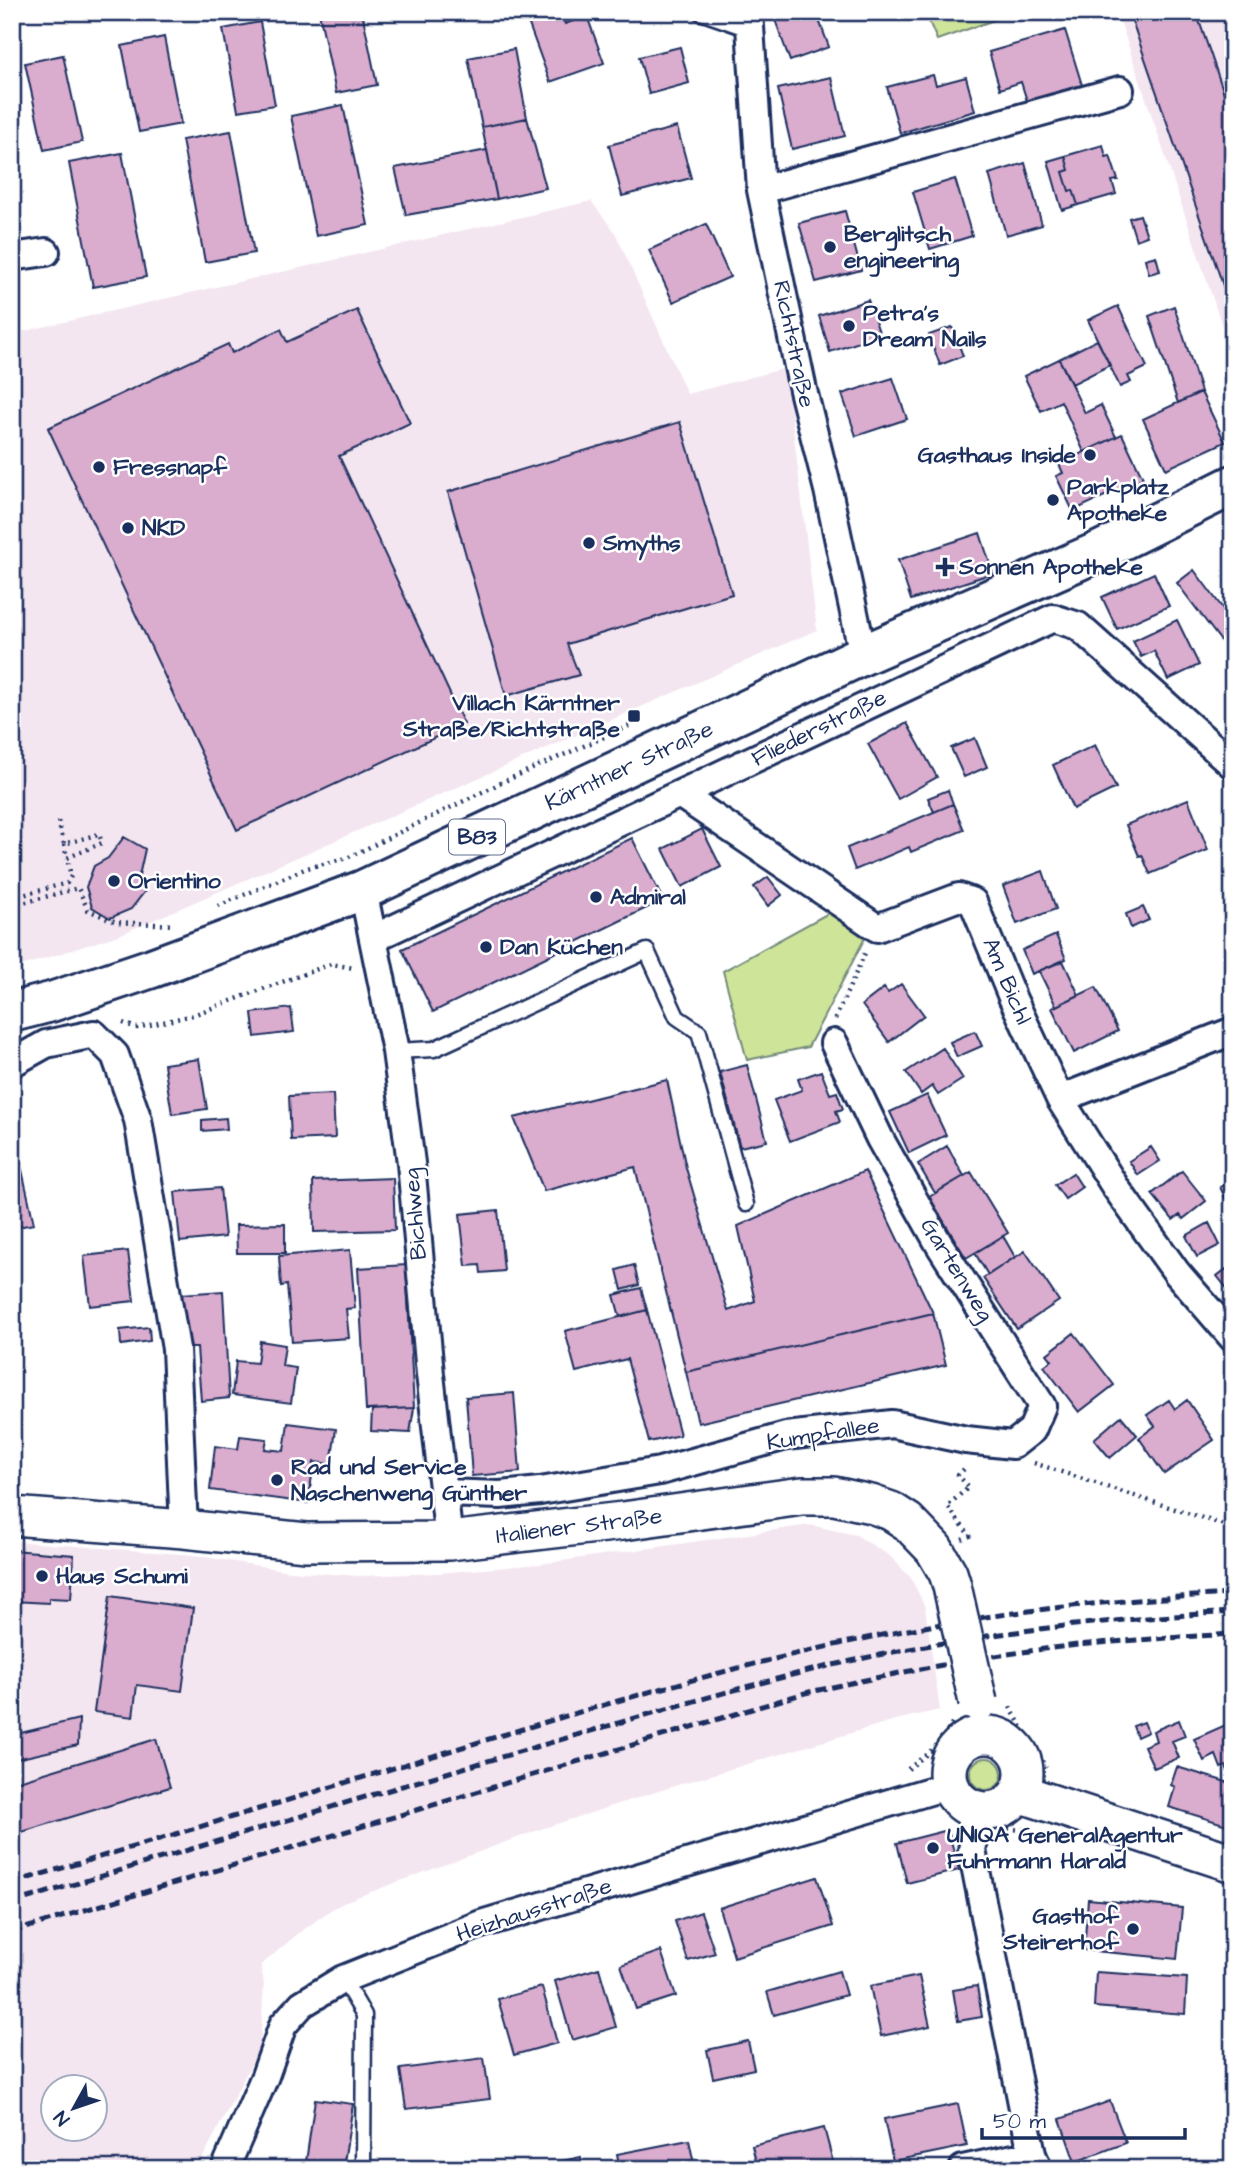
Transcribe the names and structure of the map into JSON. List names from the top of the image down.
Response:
{
  "streets": {
    "main road": ["Kärntner Straße", "B83"],
    "street": [
      "Richtstraße",
      "Fliederstraße",
      "Am Bichl",
      "Bichlweg",
      "Gartenweg",
      "Kumpfallee",
      "Italiener Straße",
      "Heizhausstraße"
    ]
  },
  "crossings": [
    ["Richtstraße", "Kärntner Straße"],
    ["Fliederstraße", "Bichlweg"],
    ["Kärntner Straße", "Bichlweg"],
    ["Bichlweg", "Kumpfallee"],
    ["Bichlweg", "Italiener Straße"],
    ["Gartenweg", "Kumpfallee"]
  ],
  "places": {
    "other": [
      "Berglitsch engineering",
      "Petra's Dream Nails",
      "Gasthaus Inside",
      "Fressnapf",
      "Parkplatz Apotheke",
      "NKD",
      "Smyths",
      "Orientino",
      "Admiral",
      "Dan Küchen",
      "Rad und Service Naschenweng Günther",
      "Haus Schumi",
      "UNIQA GeneralAgentur Fuhrmann Harald",
      "Gasthof Steirerhof"
    ],
    "health": ["Sonnen Apotheke"],
    "transit": ["Villach Kärntner Straße/Richtstraße"]
  },
  "scale_bar": "50 m",
  "north": "bottom left"
}
